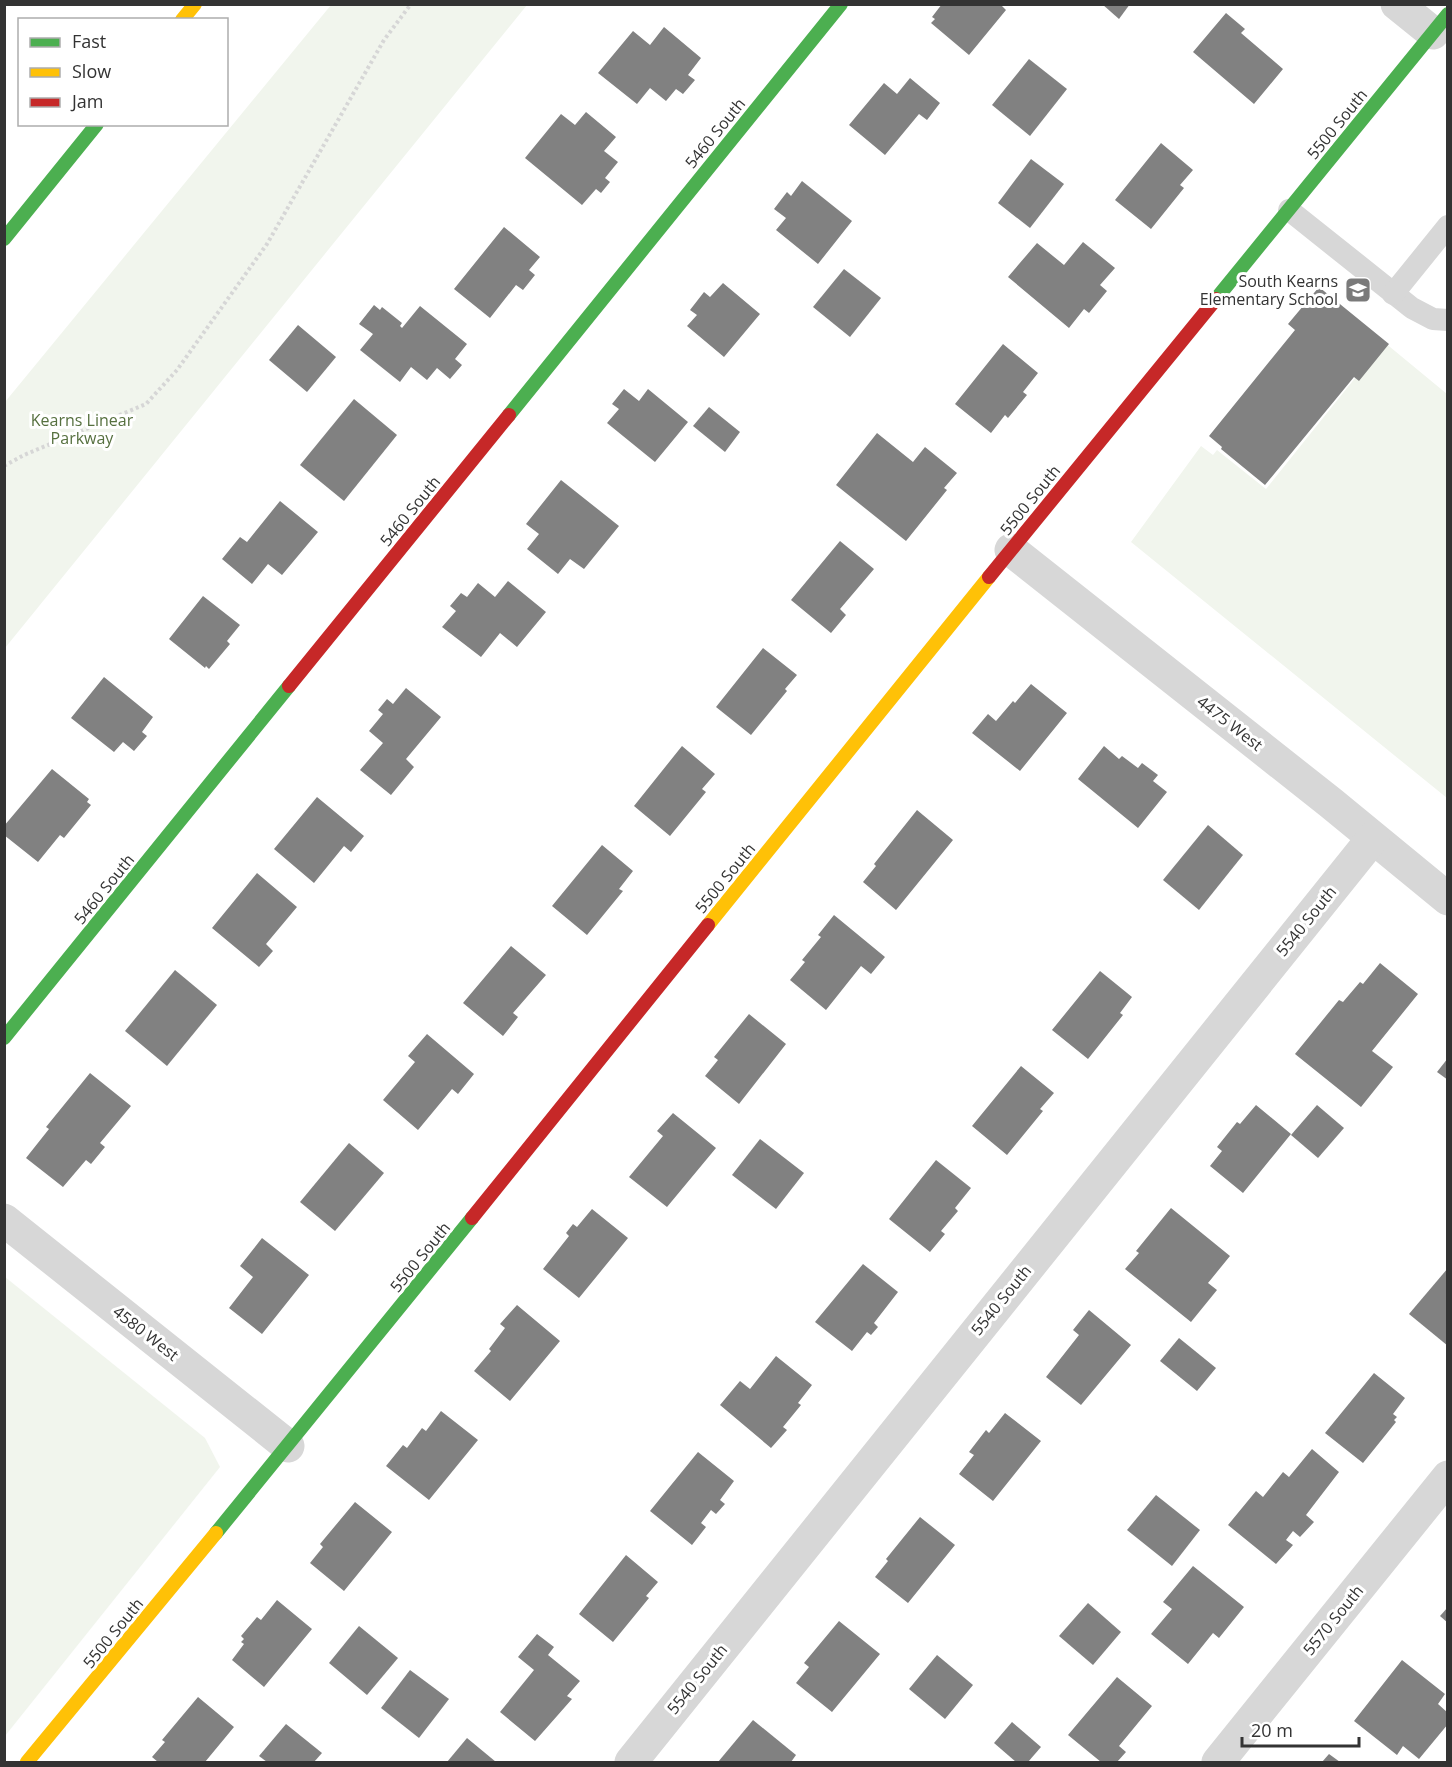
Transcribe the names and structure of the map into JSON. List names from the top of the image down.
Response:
{
  "streets": {
    "street": [
      "5500 South",
      "5460 South",
      "4475 West",
      "5540 South",
      "4580 West",
      "5570 South"
    ]
  },
  "crossings": [
    ["5500 South", "4475 West"],
    ["5500 South", "4580 West"],
    ["4475 West", "5540 South"]
  ],
  "parks": ["Kearns Linear Parkway"],
  "places": {
    "school or university": ["South Kearns Elementary School"]
  },
  "legend": ["Fast", "Slow", "Jam"],
  "scale_bar": "20 m"
}
